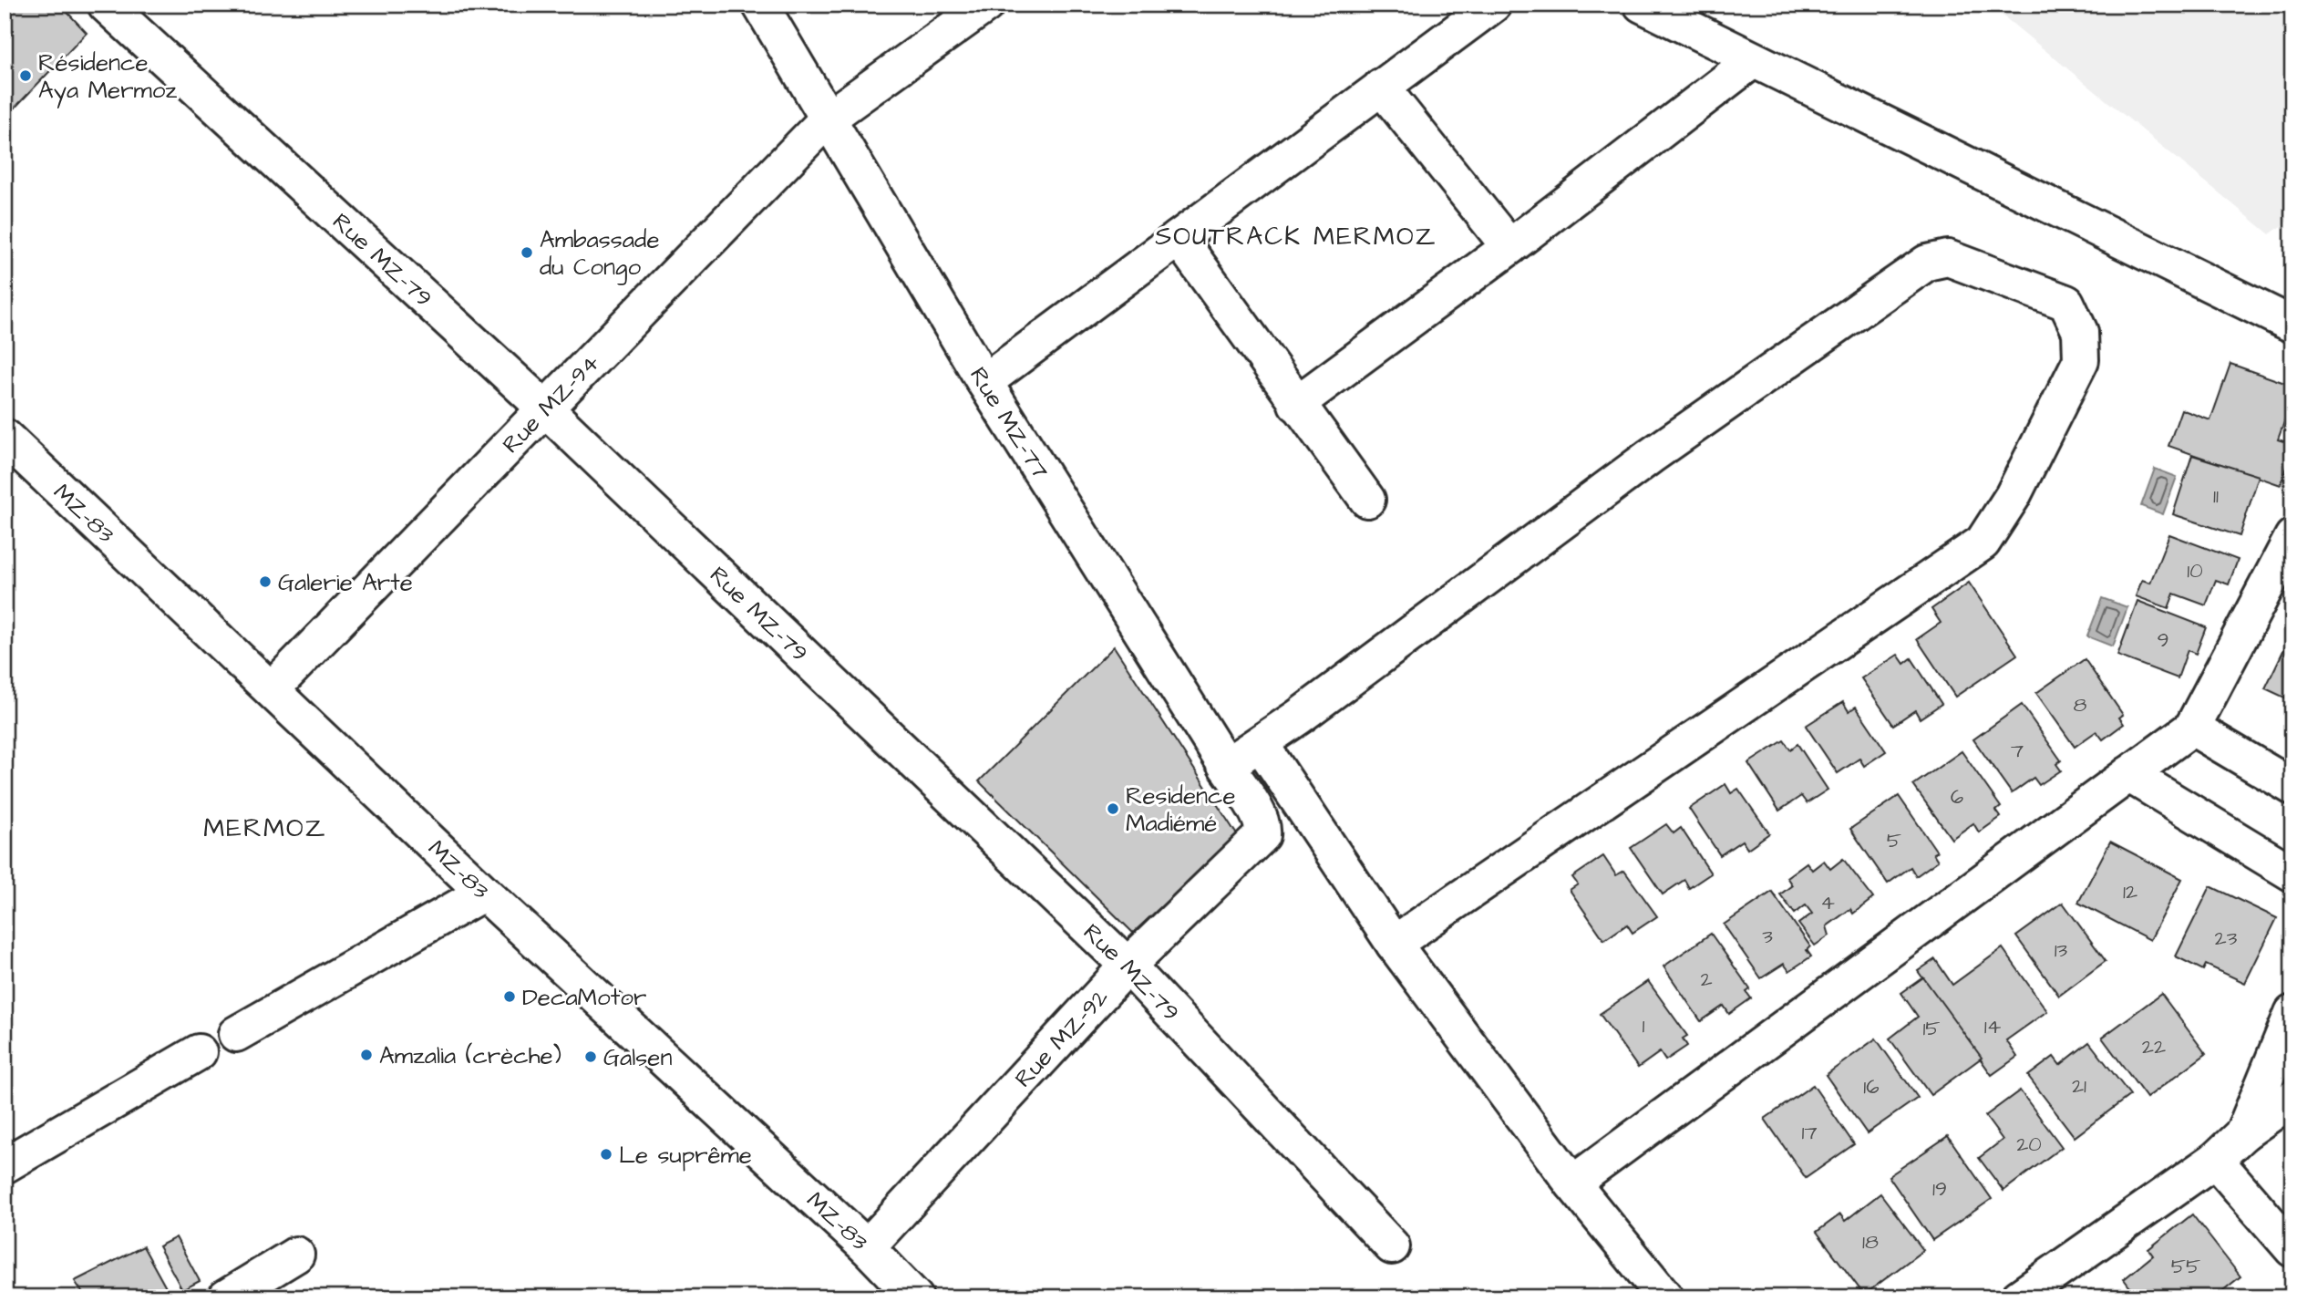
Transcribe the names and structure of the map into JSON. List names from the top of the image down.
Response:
{
  "streets": {
    "street": [
      "Rue MZ-79",
      "Rue MZ-94",
      "Rue MZ-77",
      "MZ-83",
      "Rue MZ-92"
    ]
  },
  "crossings": [
    ["Rue MZ-79", "Rue MZ-94"],
    ["Rue MZ-79", "Rue MZ-92"],
    ["Rue MZ-94", "Rue MZ-77"],
    ["Rue MZ-94", "MZ-83"],
    ["Rue MZ-77", "Rue MZ-92"],
    ["MZ-83", "Rue MZ-92"]
  ],
  "districts": ["SOUTRACK MERMOZ", "MERMOZ"],
  "places": [
    "Résidence Aya Mermoz",
    "Ambassade du Congo",
    "Galerie Arte",
    "Residence Madiémé",
    "DecaMotor",
    "Amzalia (crèche)",
    "Galsen",
    "Le suprême"
  ],
  "house_numbers": [
    "11",
    "10",
    "9",
    "8",
    "7",
    "6",
    "5",
    "12",
    "4",
    "3",
    "23",
    "13",
    "2",
    "1",
    "14",
    "15",
    "22",
    "21",
    "16",
    "17",
    "20",
    "19",
    "18",
    "55"
  ]
}
